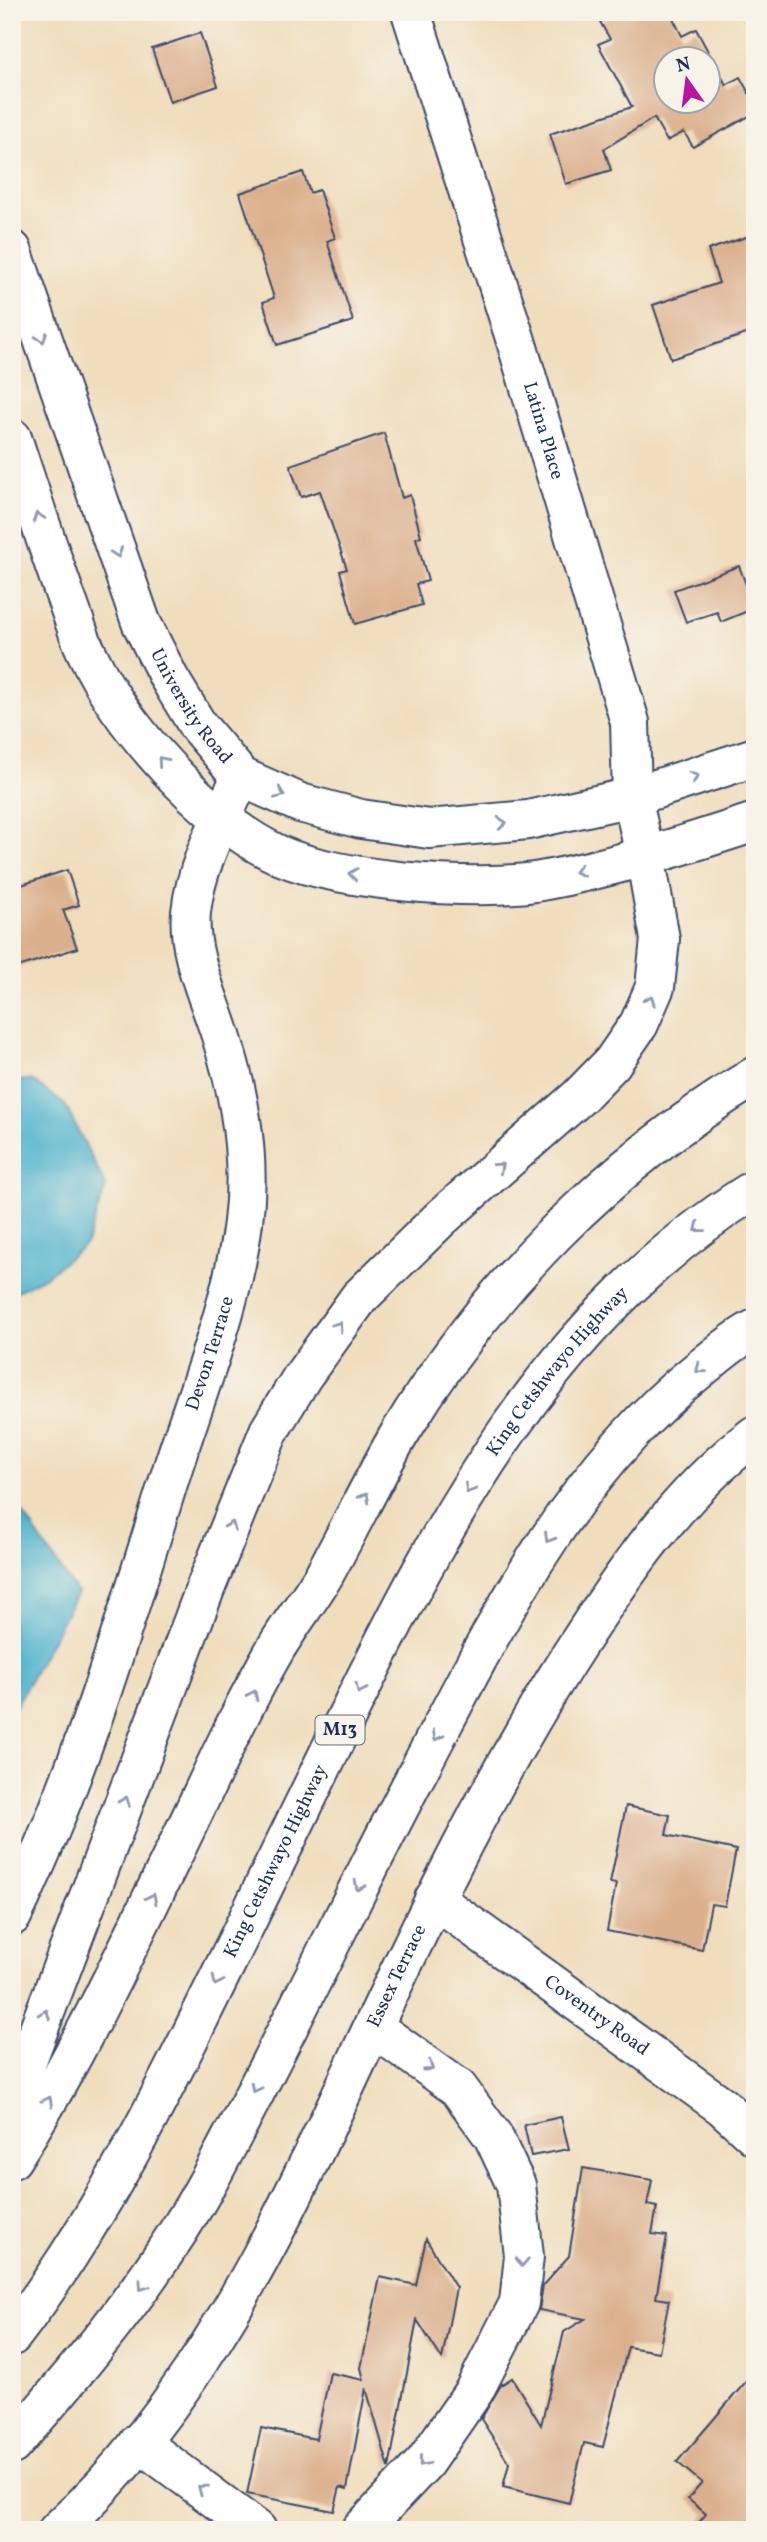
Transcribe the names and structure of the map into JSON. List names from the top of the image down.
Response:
{
  "streets": {
    "main road": [
      "Latina Place",
      "University Road",
      "Devon Terrace",
      "King Cetshwayo Highway",
      "M13",
      "Essex Terrace",
      "Coventry Road"
    ]
  },
  "crossings": [
    ["Latina Place", "University Road"],
    ["University Road", "Devon Terrace"],
    ["Essex Terrace", "Coventry Road"]
  ],
  "one_way": ["University Road"],
  "north": "top"
}
